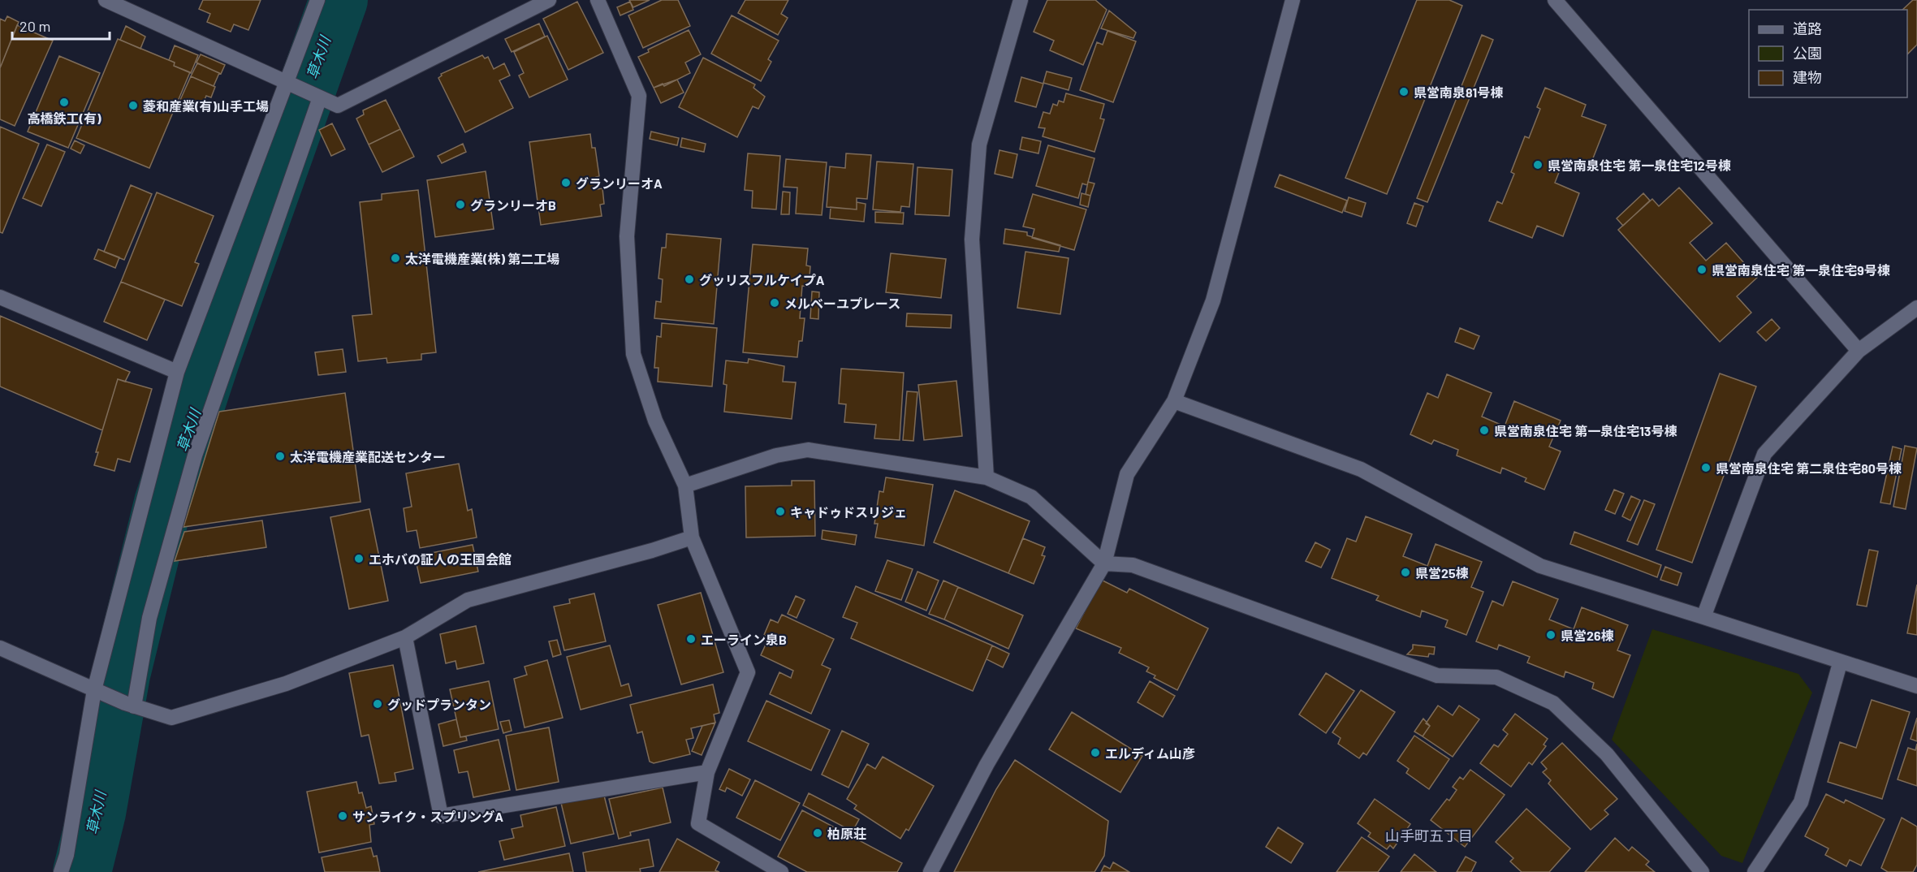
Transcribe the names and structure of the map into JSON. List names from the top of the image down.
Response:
{
  "districts": ["山手町五丁目"],
  "water": ["草木川"],
  "places": [
    "県営南泉81号棟",
    "高橋鉄工(有)",
    "菱和産業(有)山手工場",
    "県営南泉住宅 第一泉住宅12号棟",
    "グランリーオA",
    "グランリーオB",
    "太洋電機産業(株) 第二工場",
    "県営南泉住宅 第一泉住宅9号棟",
    "グッリスフルケイプA",
    "メルベーユプレース",
    "県営南泉住宅 第一泉住宅13号棟",
    "太洋電機産業配送センター",
    "県営南泉住宅 第二泉住宅80号棟",
    "キャドゥドスリジェ",
    "エホバの証人の王国会館",
    "県営25棟",
    "県営26棟",
    "エーライン泉B",
    "グッドプランタン",
    "エルディム山彦",
    "サンライク・スプリングA",
    "柏原荘"
  ],
  "legend": ["道路", "公園", "建物"],
  "scale_bar": "20 m"
}
